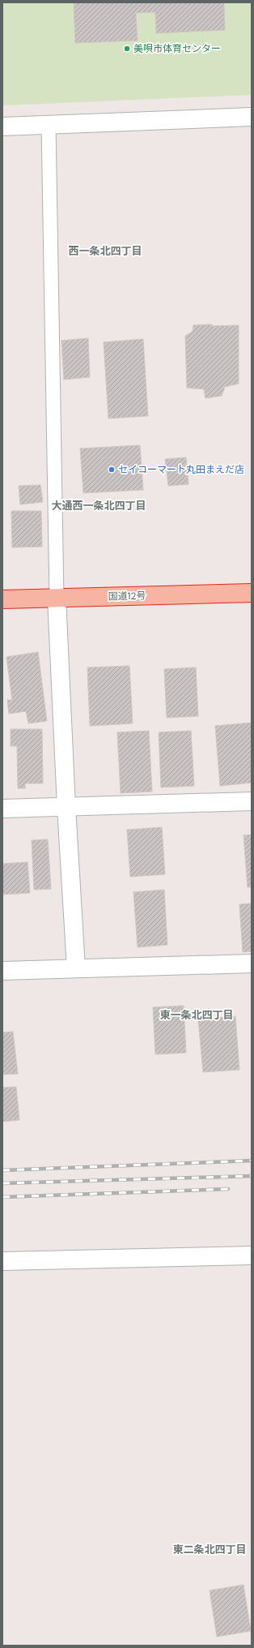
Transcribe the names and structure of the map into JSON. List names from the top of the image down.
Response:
{
  "streets": {
    "highway": ["国道12号"]
  },
  "districts": [
    "西一条北四丁目",
    "大通西一条北四丁目",
    "東一条北四丁目",
    "東二条北四丁目"
  ],
  "places": ["美唄市体育センター", "セイコーマート丸田まえだ店"]
}
